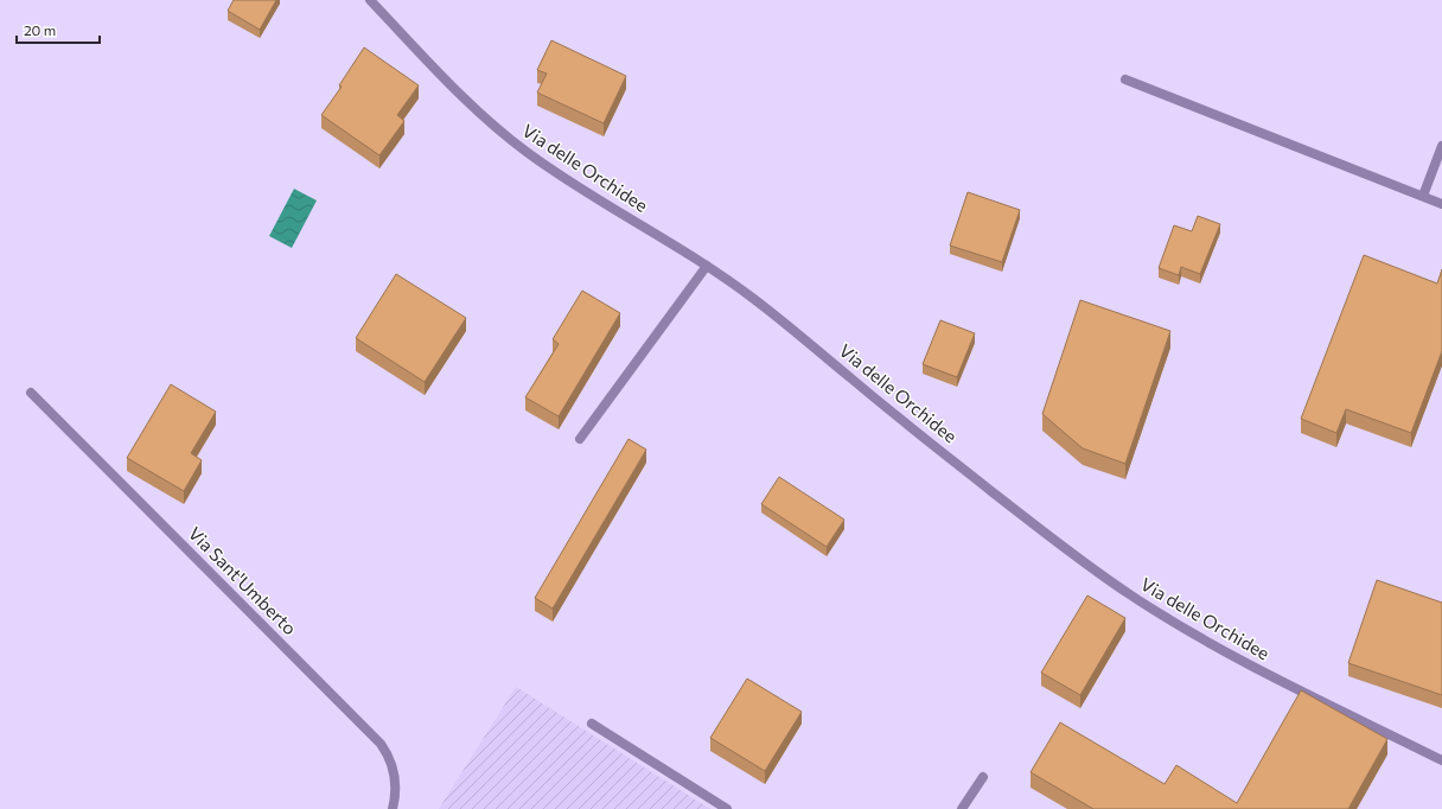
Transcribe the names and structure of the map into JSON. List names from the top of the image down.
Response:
{
  "streets": {
    "street": ["Via delle Orchidee", "Via Sant'Umberto"]
  },
  "scale_bar": "20 m"
}
